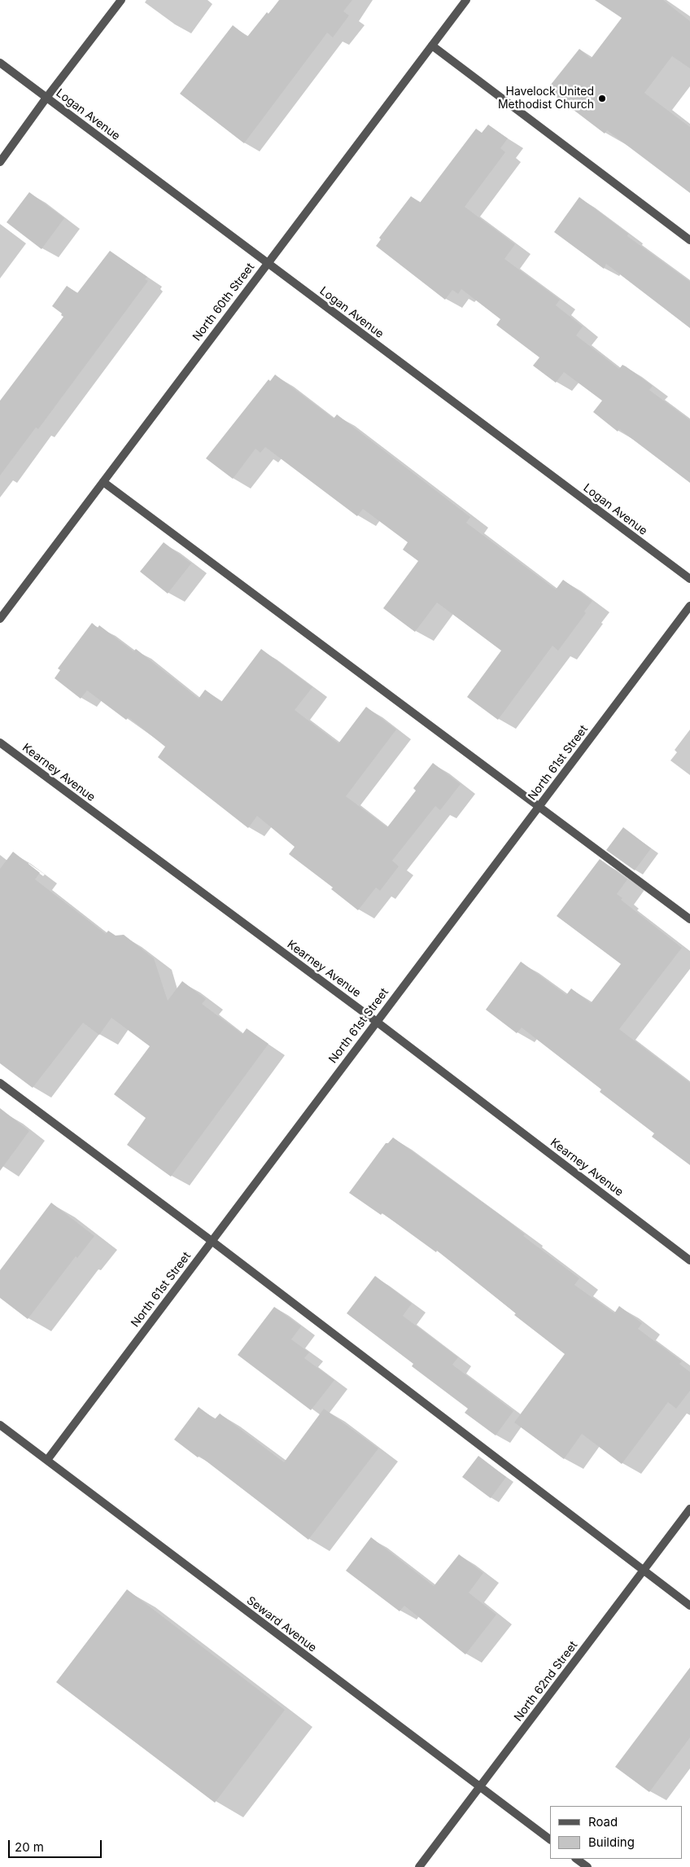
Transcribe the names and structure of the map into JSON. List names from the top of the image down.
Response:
{
  "streets": {
    "street": [
      "Logan Avenue",
      "North 60th Street",
      "North 61st Street",
      "Kearney Avenue",
      "Seward Avenue",
      "North 62nd Street"
    ]
  },
  "crossings": [
    ["Logan Avenue", "North 60th Street"],
    ["North 61st Street", "Kearney Avenue"],
    ["North 61st Street", "Seward Avenue"],
    ["Seward Avenue", "North 62nd Street"]
  ],
  "places": ["Havelock United Methodist Church"],
  "legend": ["Road", "Building"],
  "scale_bar": "20 m"
}
